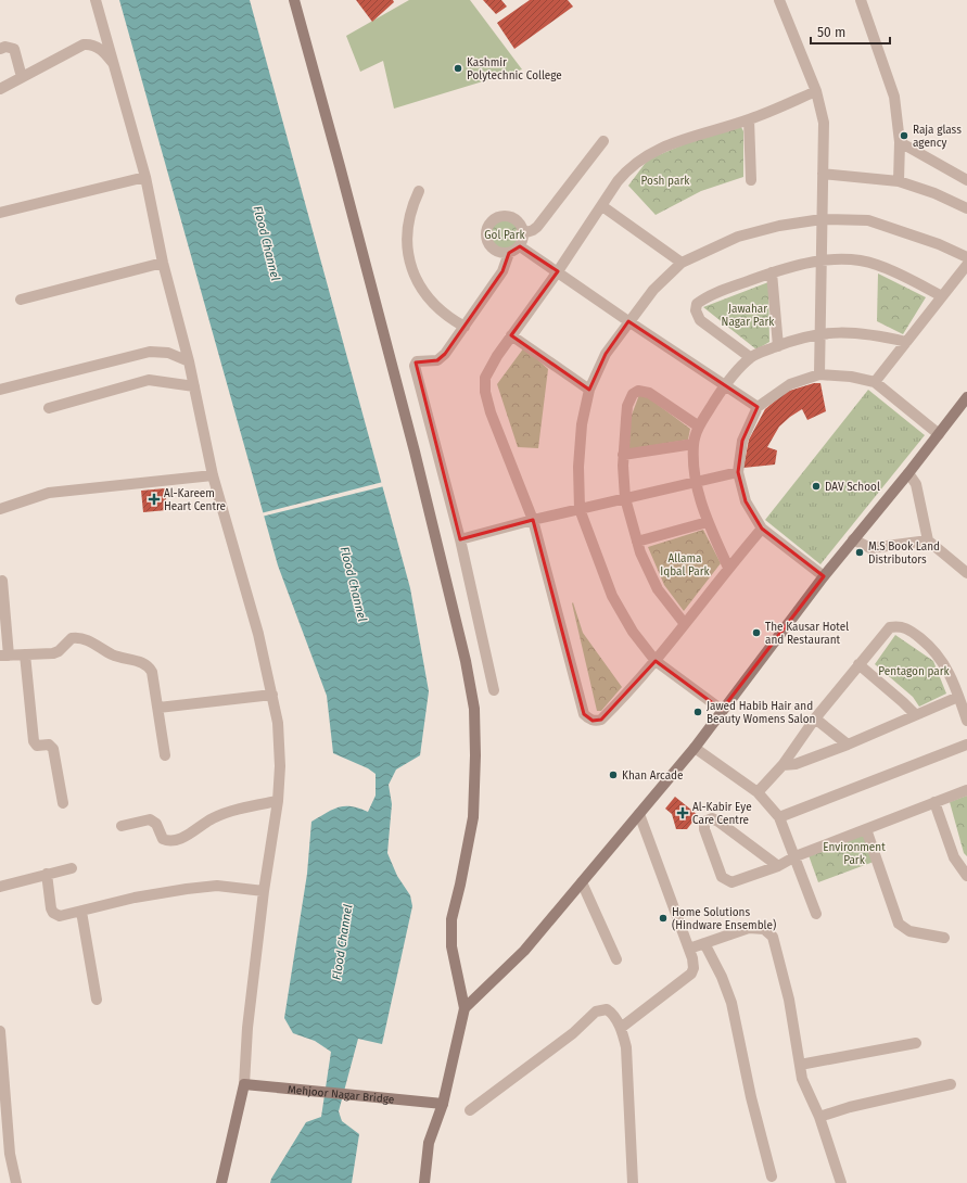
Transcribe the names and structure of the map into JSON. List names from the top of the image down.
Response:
{
  "streets": {
    "main road": ["Mehjoor Nagar Bridge"]
  },
  "water": ["Flood Channel"],
  "parks": [
    "Posh park",
    "Gol Park",
    "Jawahar Nagar Park",
    "Allama Iqbal Park",
    "Pentagon park",
    "Environment Park"
  ],
  "places": {
    "other": [
      "Kashmir Polytechnic College",
      "Raja glass agency",
      "DAV School",
      "M.S Book Land Distributors",
      "The Kausar Hotel and Restaurant",
      "Jawed Habib Hair and Beauty Womens Salon",
      "Khan Arcade",
      "Home Solutions (Hindware Ensemble)"
    ],
    "health": ["Al-Kareem Heart Centre", "Al-Kabir Eye Care Centre"]
  },
  "scale_bar": "50 m"
}
